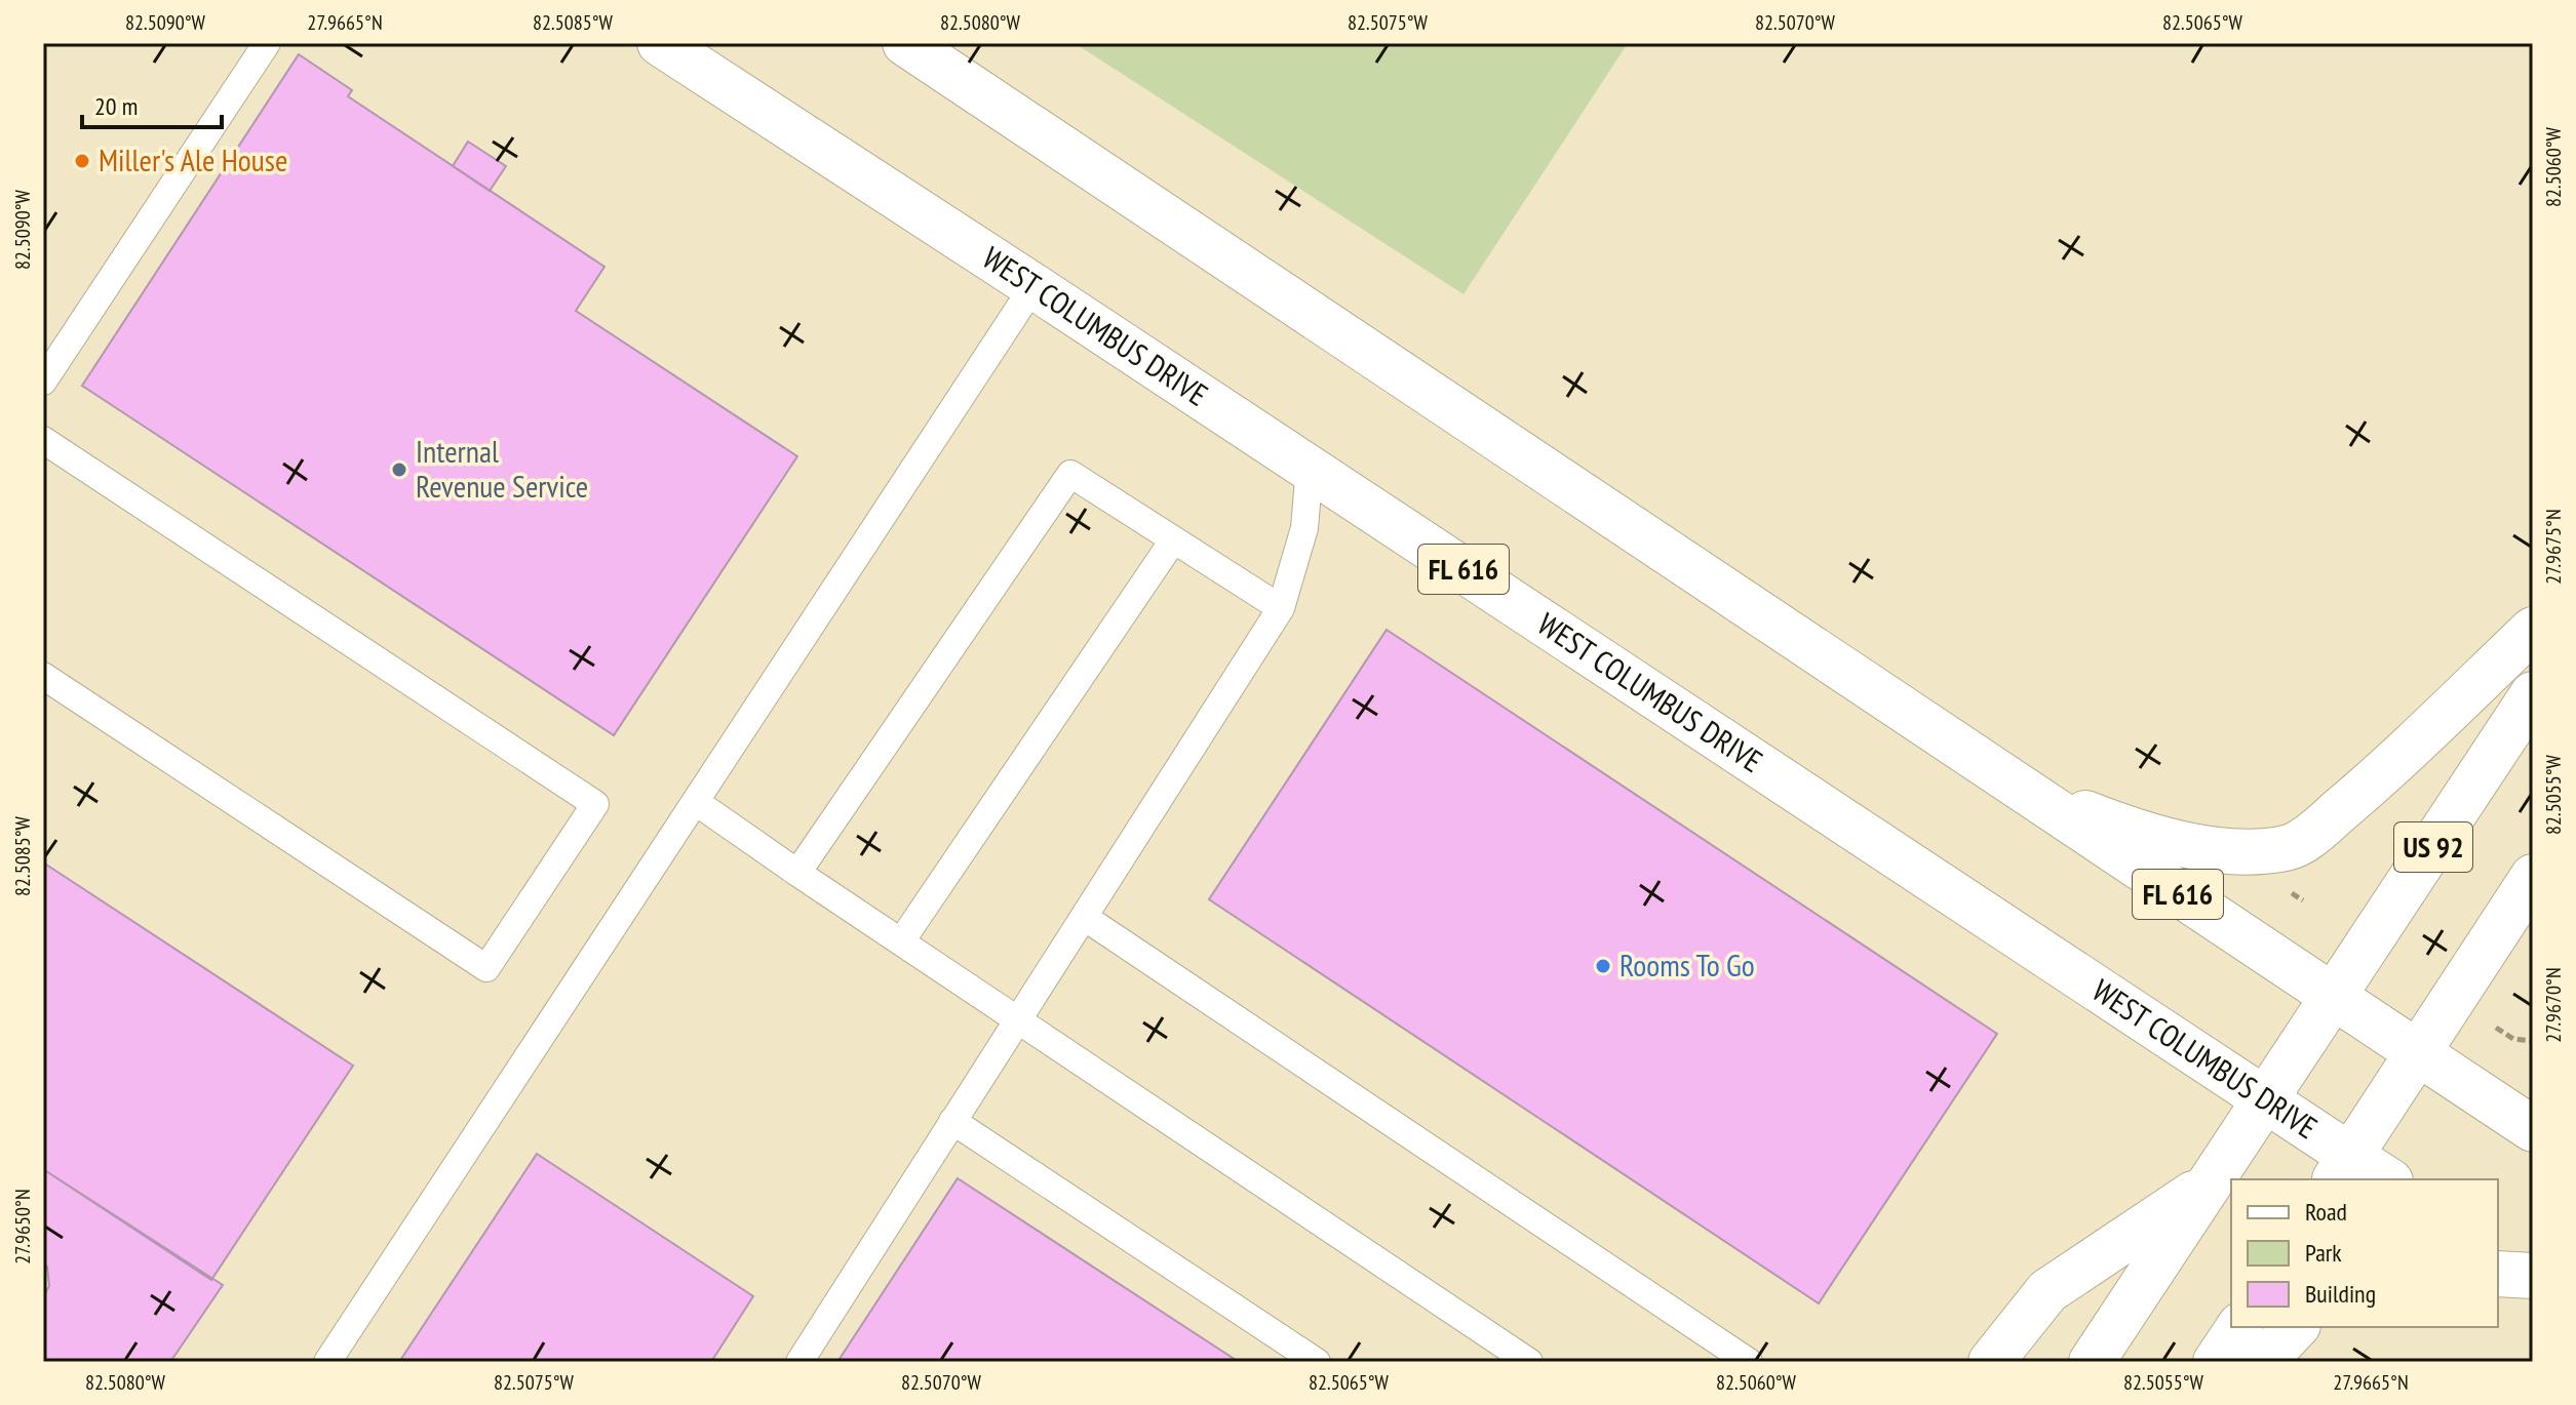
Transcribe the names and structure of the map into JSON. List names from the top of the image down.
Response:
{
  "streets": {
    "main road": ["WEST COLUMBUS DRIVE", "FL 616", "US 92"]
  },
  "crossings": [
    ["WEST COLUMBUS DRIVE", "US 92"],
    ["FL 616", "US 92"]
  ],
  "places": ["Miller's Ale House", "Internal Revenue Service", "Rooms To Go"],
  "legend": ["Road", "Park", "Building"],
  "scale_bar": "20 m",
  "coordinates": [
    "82.5090°W",
    "27.9665°N",
    "82.5085°W",
    "82.5080°W",
    "82.5075°W",
    "82.5070°W",
    "82.5065°W",
    "82.5060°W",
    "27.9675°N",
    "82.5055°W",
    "27.9670°N",
    "27.9650°N"
  ]
}
